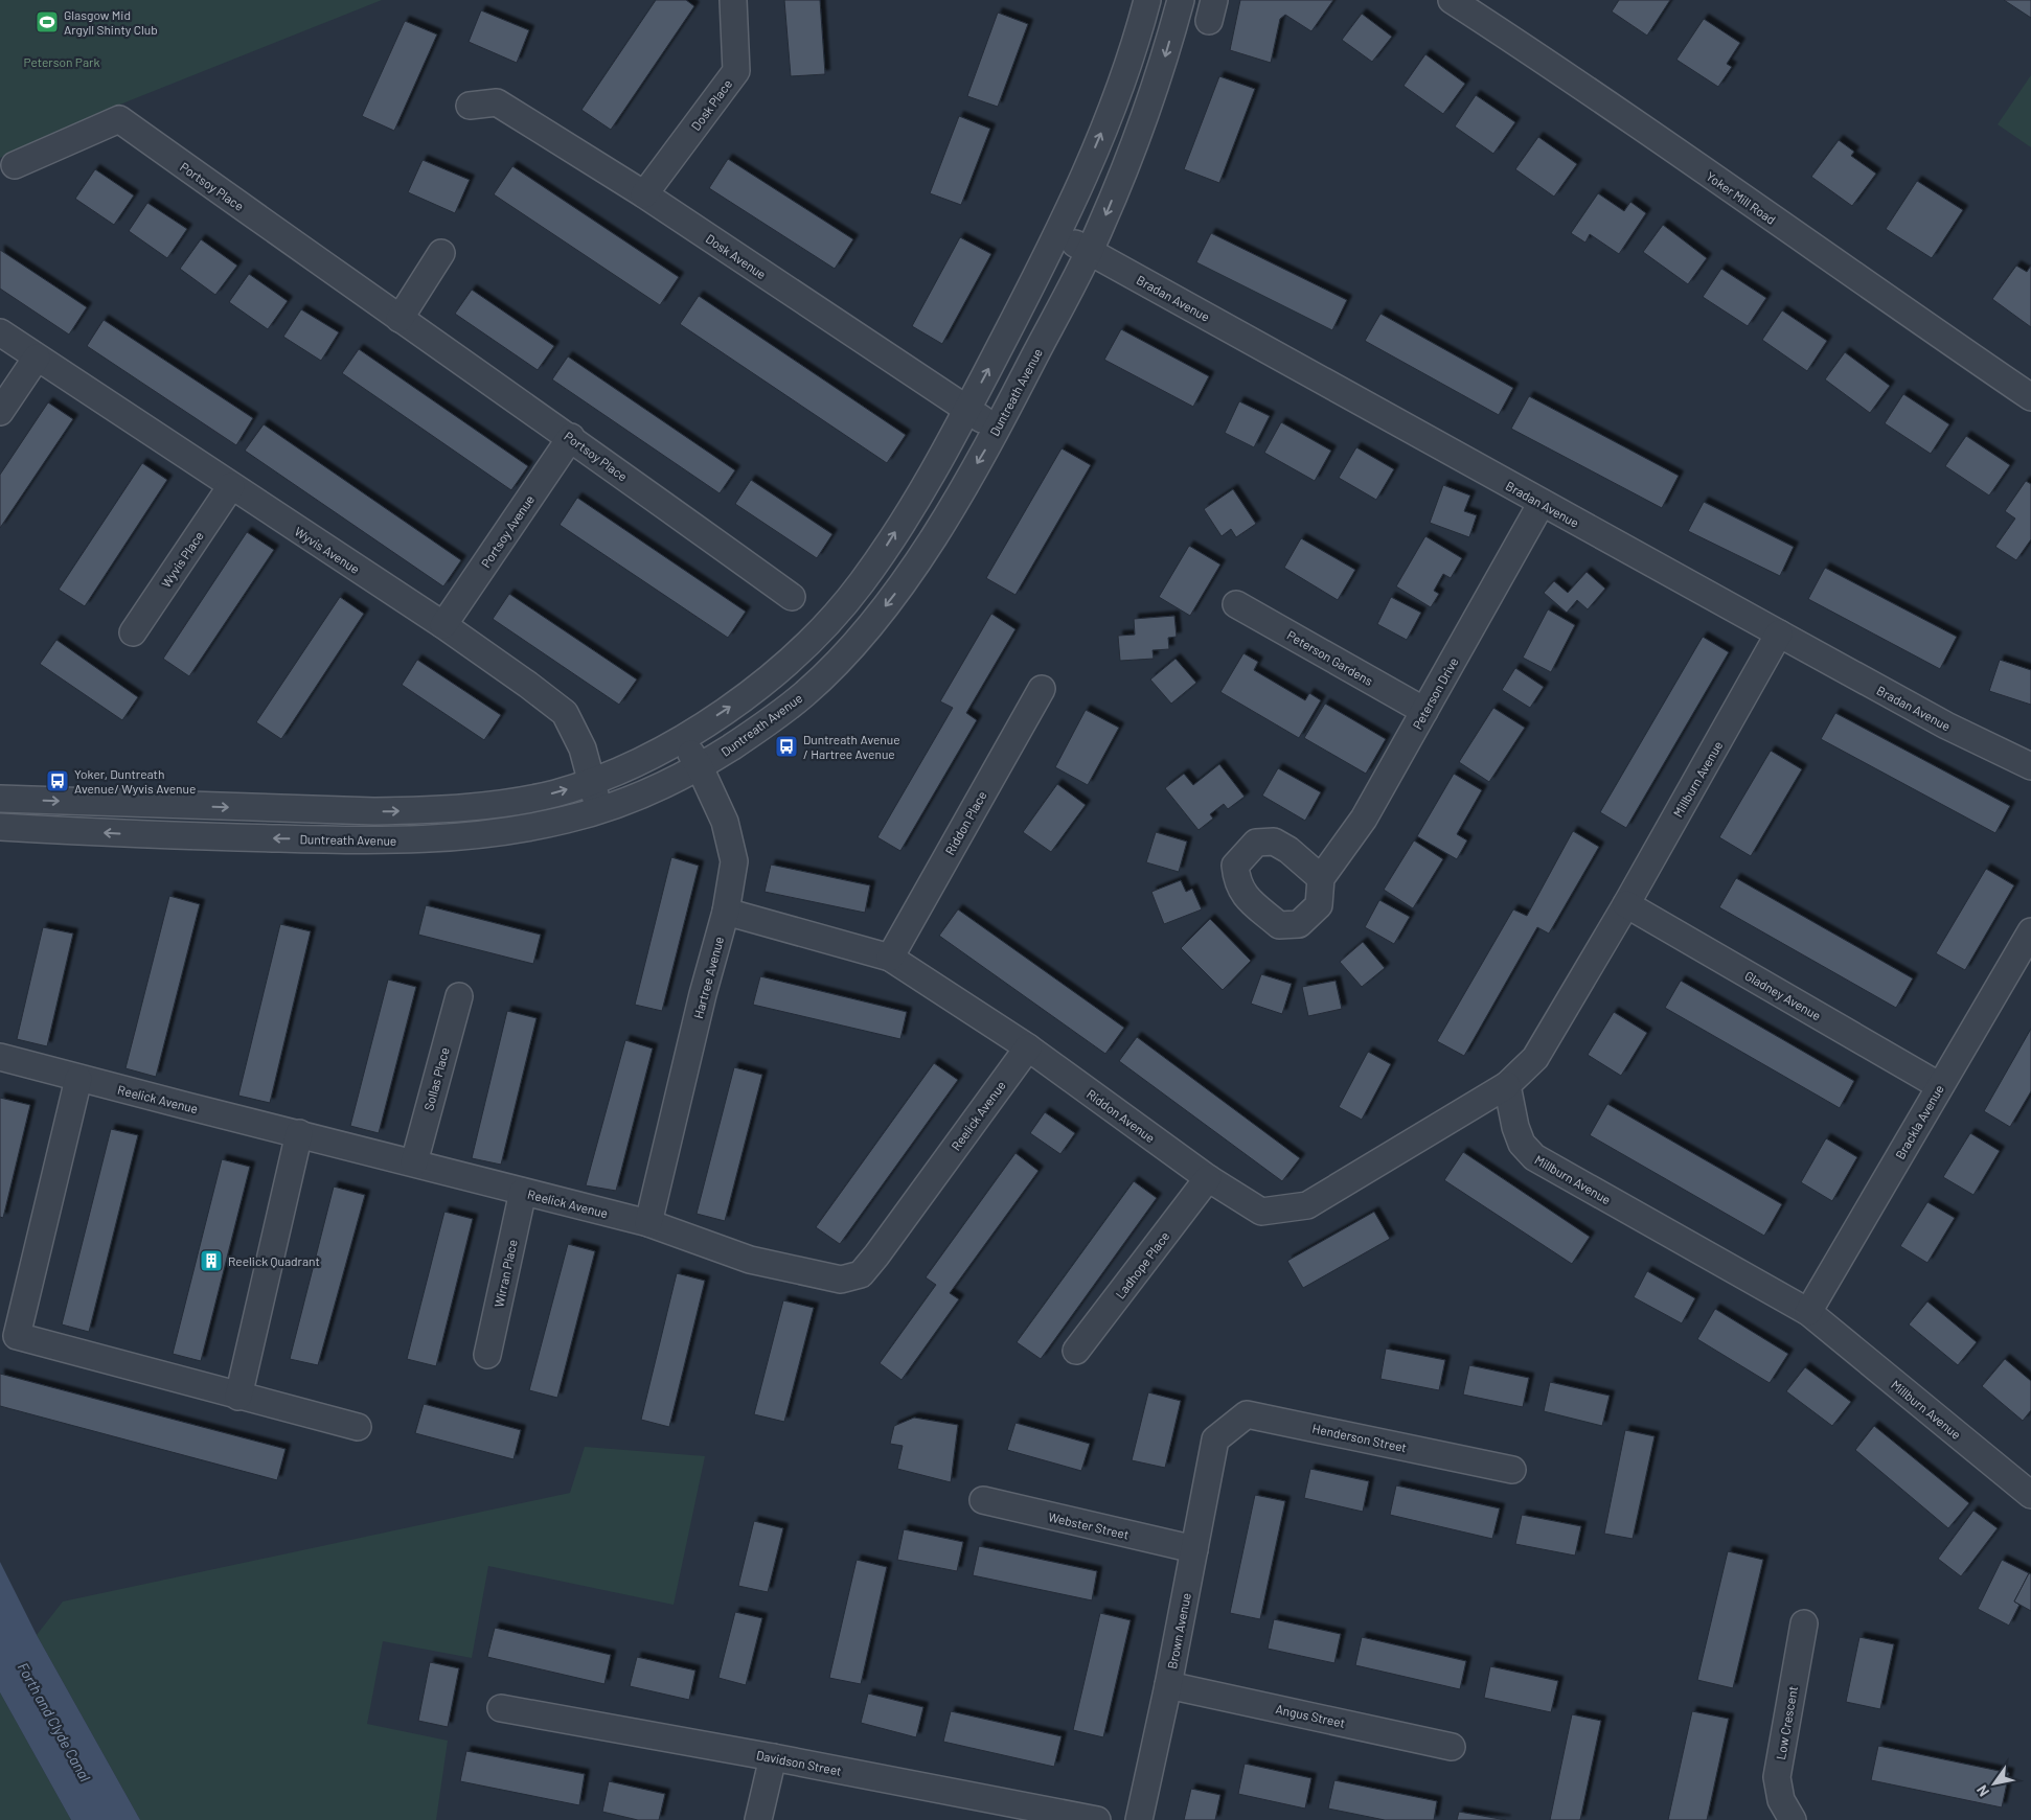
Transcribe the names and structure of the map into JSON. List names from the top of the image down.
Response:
{
  "streets": {
    "street": [
      "Dosk Place",
      "Portsoy Place",
      "Yoker Mill Road",
      "Dosk Avenue",
      "Bradan Avenue",
      "Duntreath Avenue",
      "Portsoy Avenue",
      "Wyvis Avenue",
      "Wyvis Place",
      "Peterson Gardens",
      "Peterson Drive",
      "Millburn Avenue",
      "Riddon Place",
      "Hartree Avenue",
      "Gladney Avenue",
      "Sollas Place",
      "Reelick Avenue",
      "Riddon Avenue",
      "Brackla Avenue",
      "Ladhope Place",
      "Wirran Place",
      "Henderson Street",
      "Webster Street",
      "Brown Avenue",
      "Angus Street",
      "Low Crescent",
      "Davidson Street"
    ]
  },
  "crossings": [
    ["Dosk Place", "Dosk Avenue"],
    ["Portsoy Place", "Portsoy Avenue"],
    ["Dosk Avenue", "Duntreath Avenue"],
    ["Bradan Avenue", "Duntreath Avenue"],
    ["Bradan Avenue", "Peterson Drive"],
    ["Bradan Avenue", "Millburn Avenue"],
    ["Duntreath Avenue", "Wyvis Avenue"],
    ["Duntreath Avenue", "Hartree Avenue"],
    ["Portsoy Avenue", "Wyvis Avenue"],
    ["Wyvis Avenue", "Wyvis Place"],
    ["Peterson Gardens", "Peterson Drive"],
    ["Millburn Avenue", "Gladney Avenue"],
    ["Millburn Avenue", "Riddon Avenue"],
    ["Millburn Avenue", "Brackla Avenue"],
    ["Riddon Place", "Riddon Avenue"],
    ["Hartree Avenue", "Reelick Avenue"],
    ["Hartree Avenue", "Riddon Avenue"],
    ["Gladney Avenue", "Brackla Avenue"],
    ["Sollas Place", "Reelick Avenue"],
    ["Reelick Avenue", "Riddon Avenue"],
    ["Reelick Avenue", "Wirran Place"],
    ["Riddon Avenue", "Ladhope Place"],
    ["Henderson Street", "Brown Avenue"],
    ["Webster Street", "Brown Avenue"],
    ["Brown Avenue", "Angus Street"]
  ],
  "water": ["Forth and Clyde Canal"],
  "parks": ["Peterson Park"],
  "places": {
    "sports": ["Glasgow Mid Argyll Shinty Club"],
    "bus stop": ["Duntreath Avenue / Hartree Avenue", "Yoker, Duntreath Avenue/ Wyvis Avenue"],
    "building": ["Reelick Quadrant"]
  },
  "north": "bottom left"
}
